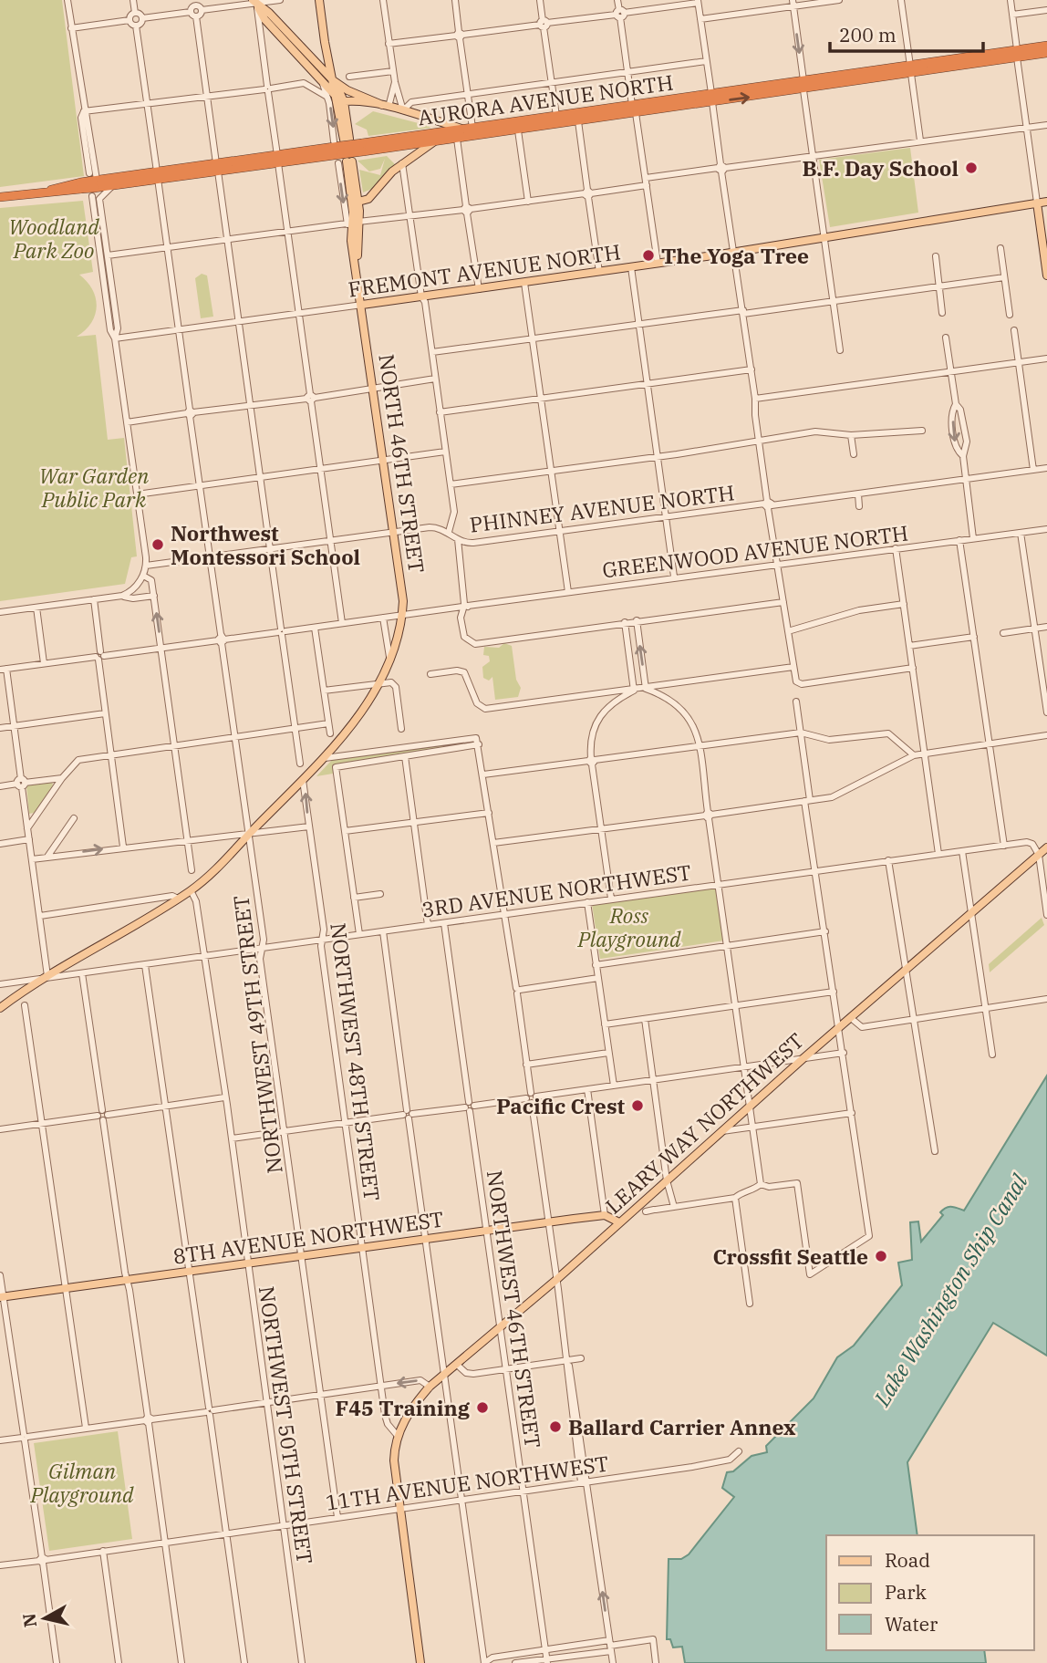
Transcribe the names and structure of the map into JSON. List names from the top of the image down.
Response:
{
  "streets": {
    "highway": ["AURORA AVENUE NORTH"],
    "main road": [
      "FREMONT AVENUE NORTH",
      "NORTH 46TH STREET",
      "LEARY WAY NORTHWEST",
      "8TH AVENUE NORTHWEST"
    ],
    "street": [
      "PHINNEY AVENUE NORTH",
      "GREENWOOD AVENUE NORTH",
      "3RD AVENUE NORTHWEST",
      "NORTHWEST 49TH STREET",
      "NORTHWEST 48TH STREET",
      "NORTHWEST 46TH STREET",
      "NORTHWEST 50TH STREET",
      "11TH AVENUE NORTHWEST"
    ]
  },
  "crossings": [
    ["AURORA AVENUE NORTH", "NORTH 46TH STREET"],
    ["AURORA AVENUE NORTH", "NORTHWEST 49TH STREET"],
    ["FREMONT AVENUE NORTH", "NORTH 46TH STREET"],
    ["FREMONT AVENUE NORTH", "NORTHWEST 49TH STREET"],
    ["NORTH 46TH STREET", "PHINNEY AVENUE NORTH"],
    ["NORTH 46TH STREET", "GREENWOOD AVENUE NORTH"],
    ["NORTH 46TH STREET", "3RD AVENUE NORTHWEST"],
    ["NORTH 46TH STREET", "NORTHWEST 49TH STREET"],
    ["NORTH 46TH STREET", "NORTHWEST 48TH STREET"],
    ["NORTH 46TH STREET", "NORTHWEST 50TH STREET"],
    ["PHINNEY AVENUE NORTH", "NORTHWEST 49TH STREET"],
    ["GREENWOOD AVENUE NORTH", "NORTHWEST 49TH STREET"],
    ["3RD AVENUE NORTHWEST", "NORTHWEST 49TH STREET"],
    ["3RD AVENUE NORTHWEST", "NORTHWEST 48TH STREET"],
    ["3RD AVENUE NORTHWEST", "LEARY WAY NORTHWEST"],
    ["3RD AVENUE NORTHWEST", "NORTHWEST 46TH STREET"],
    ["3RD AVENUE NORTHWEST", "NORTHWEST 50TH STREET"],
    ["NORTHWEST 49TH STREET", "8TH AVENUE NORTHWEST"],
    ["NORTHWEST 49TH STREET", "11TH AVENUE NORTHWEST"],
    ["NORTHWEST 48TH STREET", "LEARY WAY NORTHWEST"],
    ["NORTHWEST 48TH STREET", "8TH AVENUE NORTHWEST"],
    ["LEARY WAY NORTHWEST", "NORTHWEST 46TH STREET"],
    ["8TH AVENUE NORTHWEST", "NORTHWEST 46TH STREET"],
    ["8TH AVENUE NORTHWEST", "NORTHWEST 50TH STREET"],
    ["NORTHWEST 46TH STREET", "11TH AVENUE NORTHWEST"],
    ["NORTHWEST 50TH STREET", "11TH AVENUE NORTHWEST"]
  ],
  "water": ["Lake Washington Ship Canal"],
  "parks": [
    "Woodland Park Zoo",
    "War Garden Public Park",
    "Ross Playground",
    "Gilman Playground"
  ],
  "places": [
    "B.F. Day School",
    "The Yoga Tree",
    "Northwest Montessori School",
    "Pacific Crest",
    "Crossfit Seattle",
    "F45 Training",
    "Ballard Carrier Annex"
  ],
  "legend": ["Road", "Park", "Water"],
  "scale_bar": "200 m",
  "north": "left"
}
